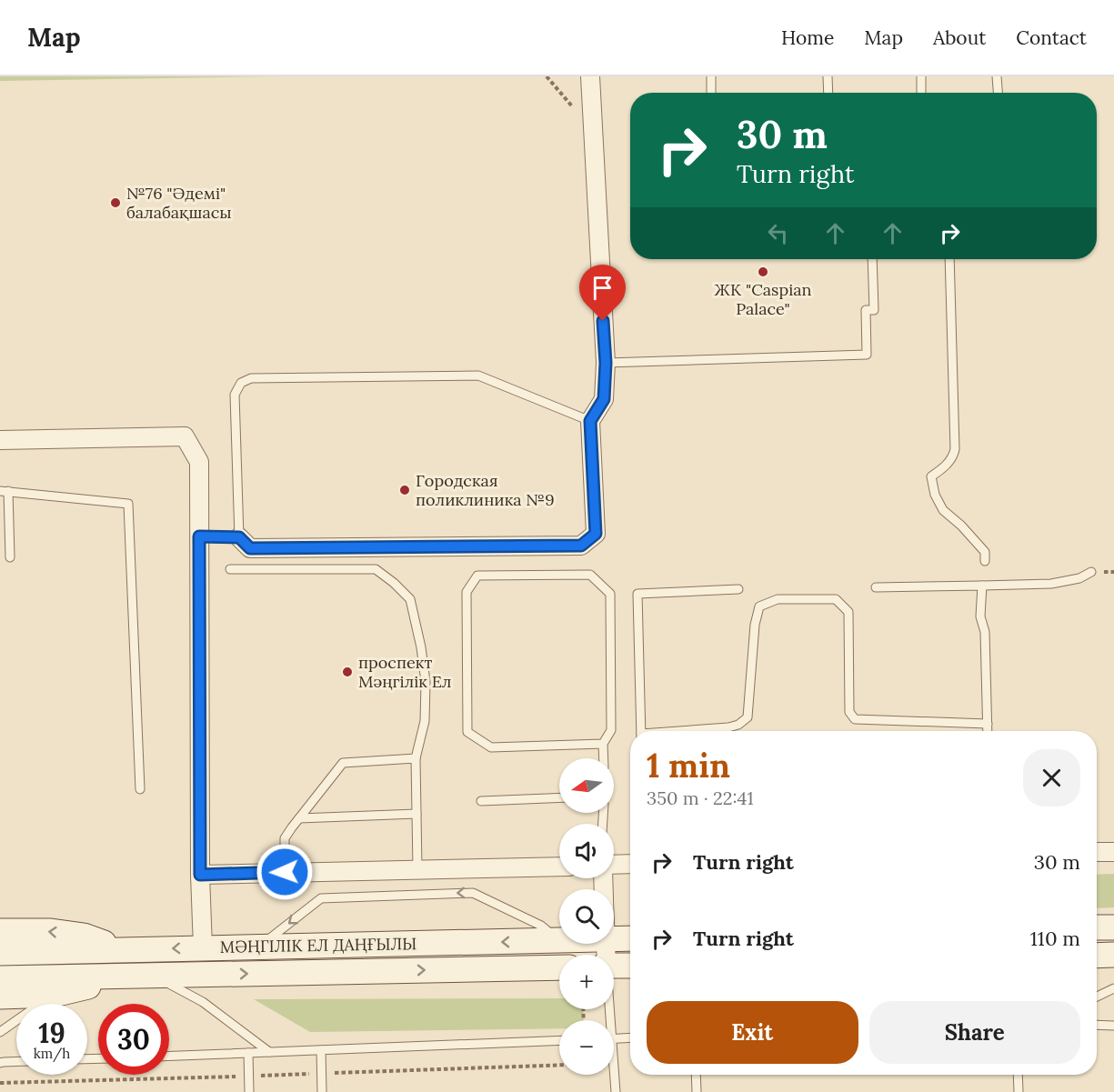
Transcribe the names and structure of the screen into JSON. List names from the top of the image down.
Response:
{
  "streets": {
    "main road": ["МӘҢГІЛІК ЕЛ ДАҢҒЫЛЫ"]
  },
  "places": [
    "№76 \"Әдемі\" балабақшасы",
    "ЖК \"Caspian Palace\"",
    "Городская поликлиника №9",
    "проспект Мәңгілік Ел"
  ],
  "north": "left",
  "page": {
    "header": "Map",
    "nav": [
      "Home",
      "Map",
      "About",
      "Contact"
    ],
    "turn": ["30 m", "Turn right"],
    "heading": ["1 min", "350 m · 22:41"],
    "map_buttons": ["+", "−"],
    "list": [
      {
        "name": "Turn right",
        "value": "30 m"
      },
      {
        "name": "Turn right",
        "value": "110 m"
      }
    ],
    "buttons": ["Exit", "Share"],
    "speed": "19 km/h",
    "limit": "30"
  }
}
